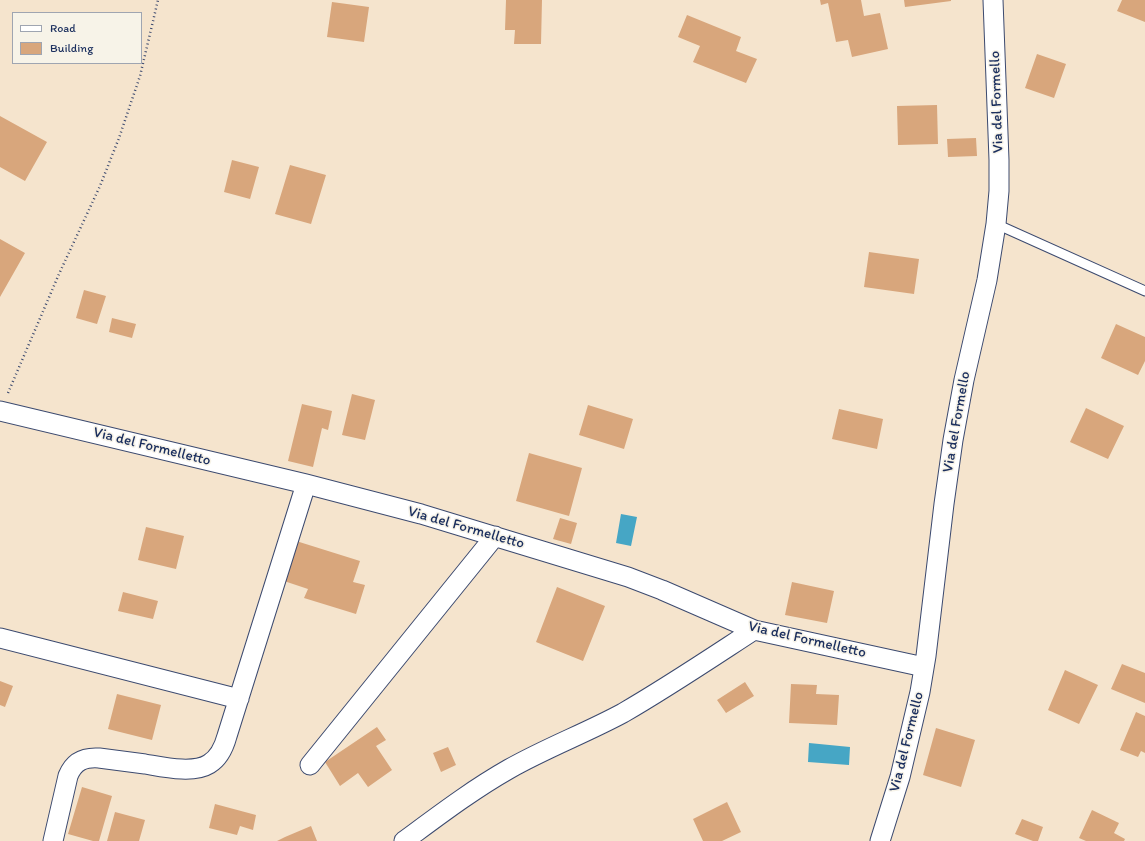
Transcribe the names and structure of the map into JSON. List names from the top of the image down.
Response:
{
  "streets": {
    "street": ["Via del Formello", "Via del Formelletto"]
  },
  "crossings": [
    ["Via del Formello", "Via del Formelletto"]
  ],
  "legend": ["Road", "Building"]
}
